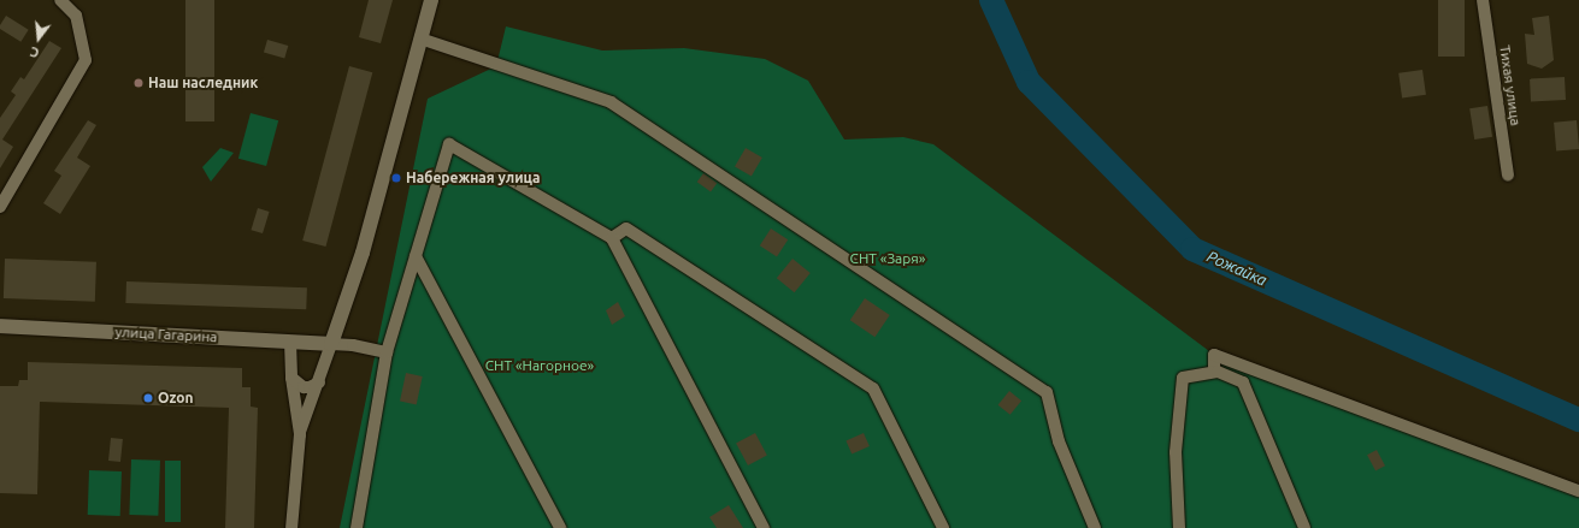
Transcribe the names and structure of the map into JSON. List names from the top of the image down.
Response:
{
  "streets": {
    "street": ["Тихая улица", "улица Гагарина"]
  },
  "water": ["Рожайка"],
  "parks": ["СНТ «Заря»", "СНТ «Нагорное»"],
  "places": ["Наш наследник", "Набережная улица", "Ozon"],
  "north": "bottom"
}
